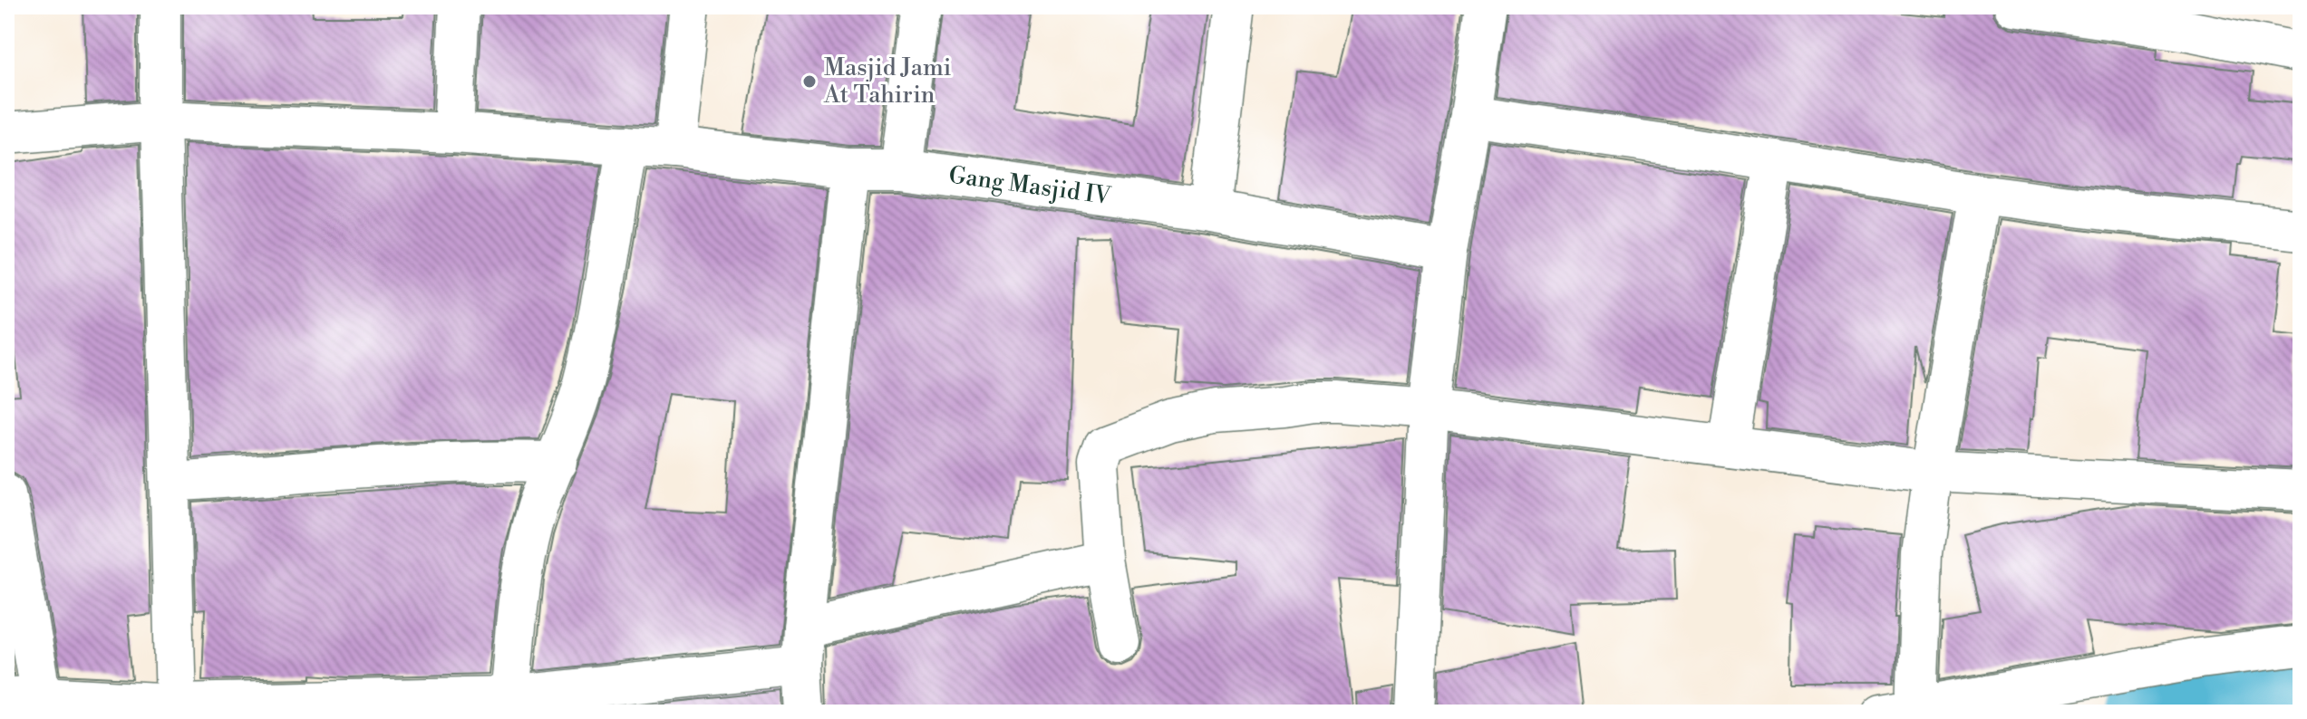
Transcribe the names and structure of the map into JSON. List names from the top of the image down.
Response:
{
  "streets": {
    "street": ["Gang Masjid IV"]
  },
  "places": ["Masjid Jami At Tahirin"]
}
